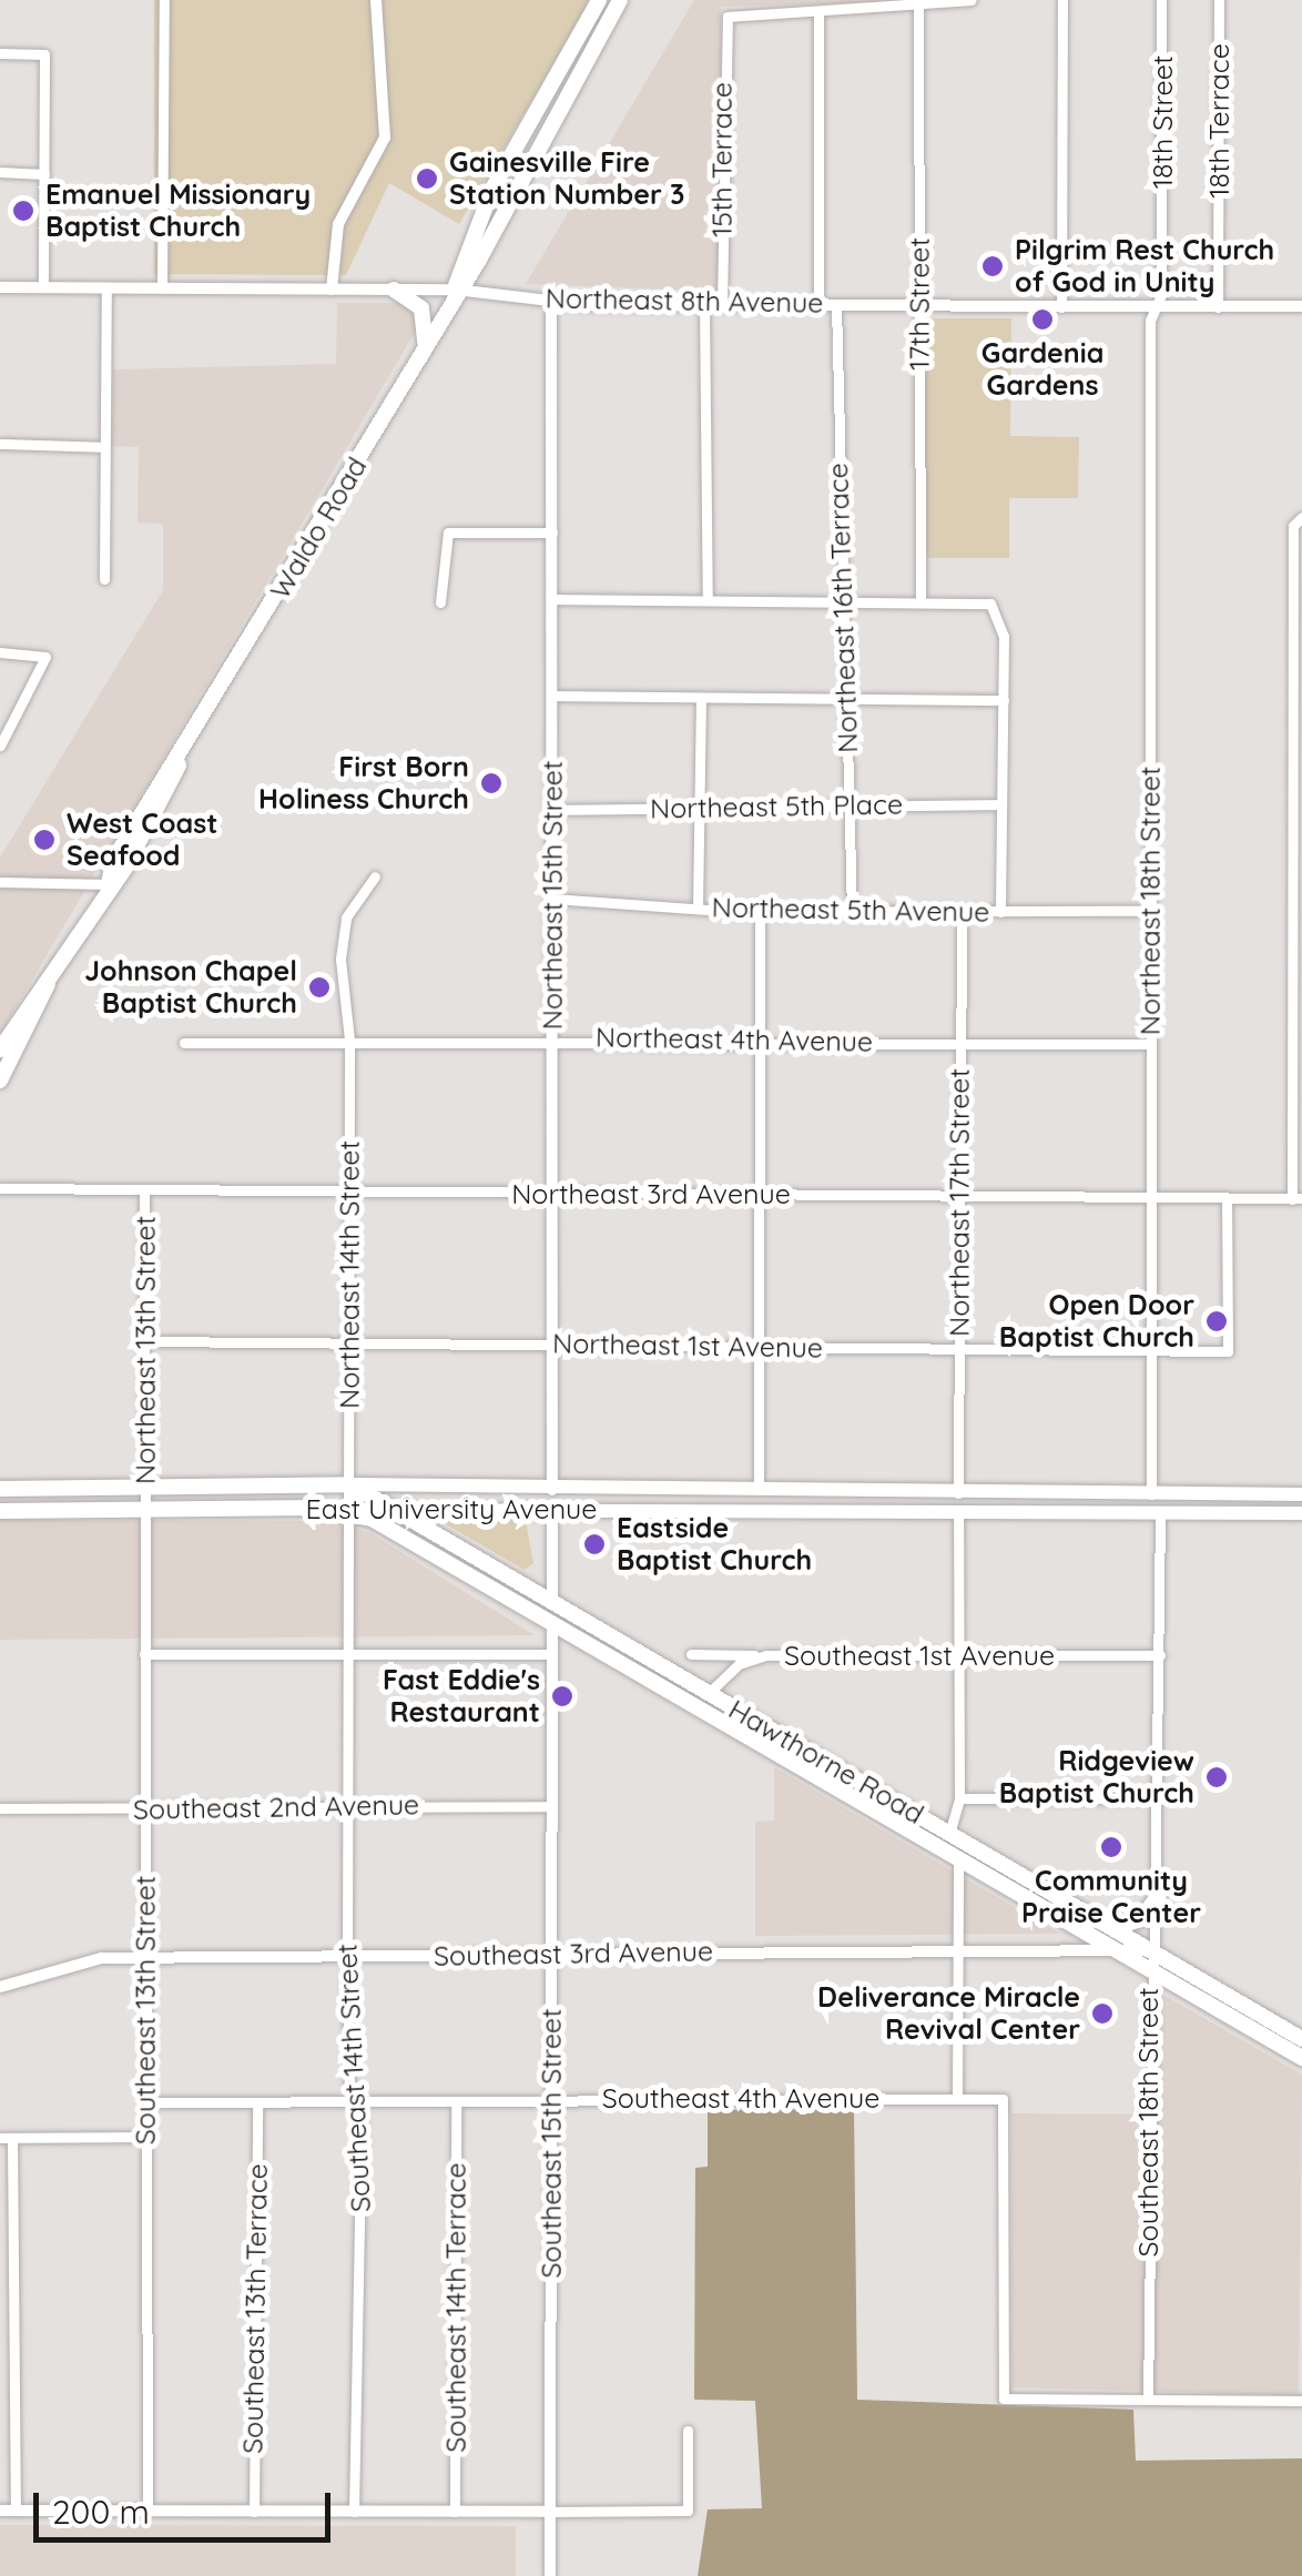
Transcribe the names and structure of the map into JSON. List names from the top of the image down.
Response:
{
  "streets": {
    "highway": ["Waldo Road", "East University Avenue", "Hawthorne Road"],
    "street": [
      "18th Terrace",
      "18th Street",
      "15th Terrace",
      "Northeast 8th Avenue",
      "17th Street",
      "Northeast 16th Terrace",
      "Northeast 5th Place",
      "Northeast 15th Street",
      "Northeast 18th Street",
      "Northeast 5th Avenue",
      "Northeast 4th Avenue",
      "Northeast 3rd Avenue",
      "Northeast 17th Street",
      "Northeast 14th Street",
      "Northeast 1st Avenue",
      "Northeast 13th Street",
      "Southeast 1st Avenue",
      "Southeast 2nd Avenue",
      "Southeast 3rd Avenue",
      "Southeast 13th Street",
      "Southeast 14th Street",
      "Southeast 4th Avenue",
      "Southeast 18th Street",
      "Southeast 15th Street",
      "Southeast 14th Terrace",
      "Southeast 13th Terrace"
    ]
  },
  "crossings": [
    ["18th Terrace", "Northeast 8th Avenue"],
    ["18th Street", "Northeast 8th Avenue"],
    ["18th Street", "Northeast 18th Street"],
    ["15th Terrace", "Northeast 8th Avenue"],
    ["Northeast 8th Avenue", "17th Street"],
    ["Northeast 8th Avenue", "Waldo Road"],
    ["Northeast 8th Avenue", "Northeast 16th Terrace"],
    ["Northeast 8th Avenue", "Northeast 15th Street"],
    ["Northeast 8th Avenue", "Northeast 18th Street"],
    ["Northeast 16th Terrace", "Northeast 5th Place"],
    ["Northeast 16th Terrace", "Northeast 5th Avenue"],
    ["Northeast 5th Place", "Northeast 15th Street"],
    ["Northeast 15th Street", "Northeast 5th Avenue"],
    ["Northeast 15th Street", "Northeast 4th Avenue"],
    ["Northeast 15th Street", "Northeast 3rd Avenue"],
    ["Northeast 15th Street", "Northeast 1st Avenue"],
    ["Northeast 15th Street", "East University Avenue"],
    ["Northeast 18th Street", "Northeast 5th Avenue"],
    ["Northeast 18th Street", "Northeast 4th Avenue"],
    ["Northeast 18th Street", "Northeast 3rd Avenue"],
    ["Northeast 18th Street", "Northeast 1st Avenue"],
    ["Northeast 18th Street", "East University Avenue"],
    ["Northeast 5th Avenue", "Northeast 17th Street"],
    ["Northeast 4th Avenue", "Northeast 17th Street"],
    ["Northeast 4th Avenue", "Northeast 14th Street"],
    ["Northeast 3rd Avenue", "Northeast 17th Street"],
    ["Northeast 3rd Avenue", "Northeast 14th Street"],
    ["Northeast 3rd Avenue", "Northeast 1st Avenue"],
    ["Northeast 3rd Avenue", "Northeast 13th Street"],
    ["Northeast 17th Street", "Northeast 1st Avenue"],
    ["Northeast 17th Street", "East University Avenue"],
    ["Northeast 14th Street", "Northeast 1st Avenue"],
    ["Northeast 14th Street", "East University Avenue"],
    ["Northeast 14th Street", "Hawthorne Road"],
    ["Northeast 14th Street", "Southeast 14th Street"],
    ["Northeast 1st Avenue", "Northeast 13th Street"],
    ["Northeast 13th Street", "East University Avenue"],
    ["Northeast 13th Street", "Southeast 13th Street"],
    ["East University Avenue", "Hawthorne Road"],
    ["East University Avenue", "Southeast 13th Street"],
    ["East University Avenue", "Southeast 14th Street"],
    ["East University Avenue", "Southeast 18th Street"],
    ["East University Avenue", "Southeast 15th Street"],
    ["Southeast 1st Avenue", "Hawthorne Road"],
    ["Southeast 1st Avenue", "Southeast 18th Street"],
    ["Hawthorne Road", "Southeast 3rd Avenue"],
    ["Hawthorne Road", "Southeast 14th Street"],
    ["Hawthorne Road", "Southeast 18th Street"],
    ["Hawthorne Road", "Southeast 15th Street"],
    ["Southeast 2nd Avenue", "Southeast 13th Street"],
    ["Southeast 2nd Avenue", "Southeast 14th Street"],
    ["Southeast 2nd Avenue", "Southeast 15th Street"],
    ["Southeast 3rd Avenue", "Southeast 13th Street"],
    ["Southeast 3rd Avenue", "Southeast 14th Street"],
    ["Southeast 3rd Avenue", "Southeast 15th Street"],
    ["Southeast 13th Street", "Southeast 4th Avenue"],
    ["Southeast 14th Street", "Southeast 4th Avenue"],
    ["Southeast 4th Avenue", "Southeast 18th Street"],
    ["Southeast 4th Avenue", "Southeast 15th Street"],
    ["Southeast 4th Avenue", "Southeast 14th Terrace"],
    ["Southeast 4th Avenue", "Southeast 13th Terrace"]
  ],
  "places": [
    "Gainesville Fire Station Number 3",
    "Emanuel Missionary Baptist Church",
    "Pilgrim Rest Church of God in Unity",
    "Gardenia Gardens",
    "First Born Holiness Church",
    "West Coast Seafood",
    "Johnson Chapel Baptist Church",
    "Open Door Baptist Church",
    "Eastside Baptist Church",
    "Fast Eddie's Restaurant",
    "Ridgeview Baptist Church",
    "Community Praise Center",
    "Deliverance Miracle Revival Center"
  ],
  "scale_bar": "200 m"
}
